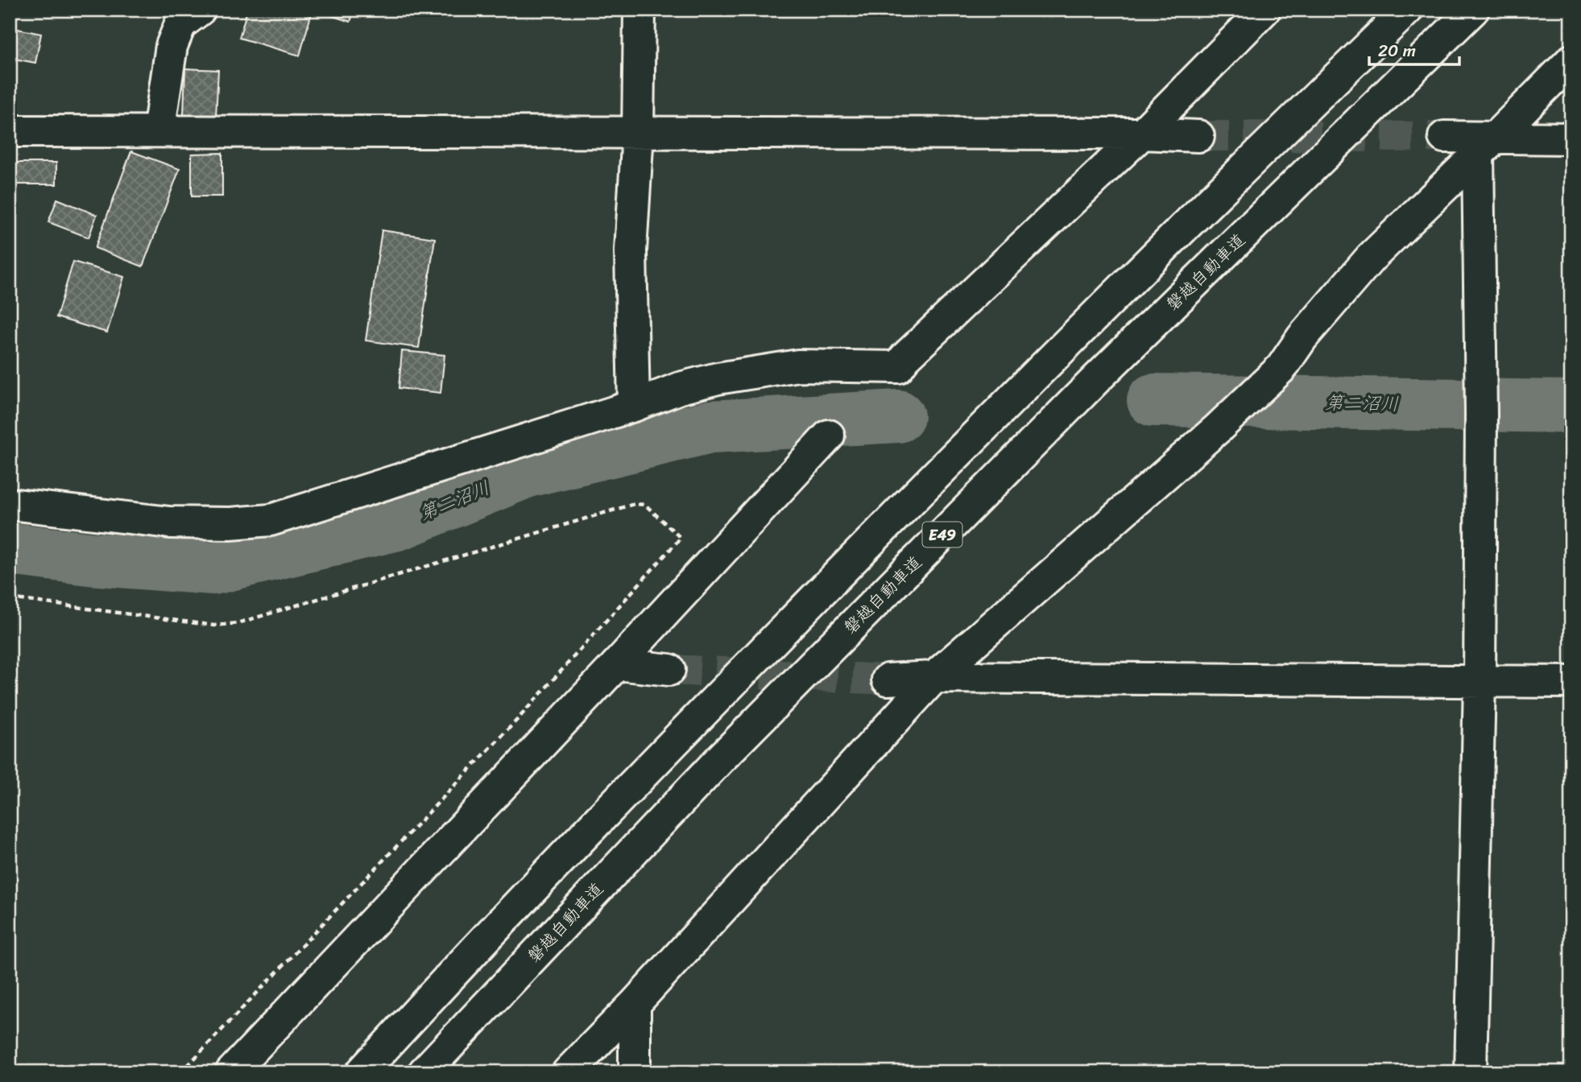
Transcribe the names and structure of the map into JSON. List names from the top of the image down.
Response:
{
  "streets": {
    "main road": ["磐越自動車道", "E49"]
  },
  "water": ["第二沼川"],
  "scale_bar": "20 m"
}
